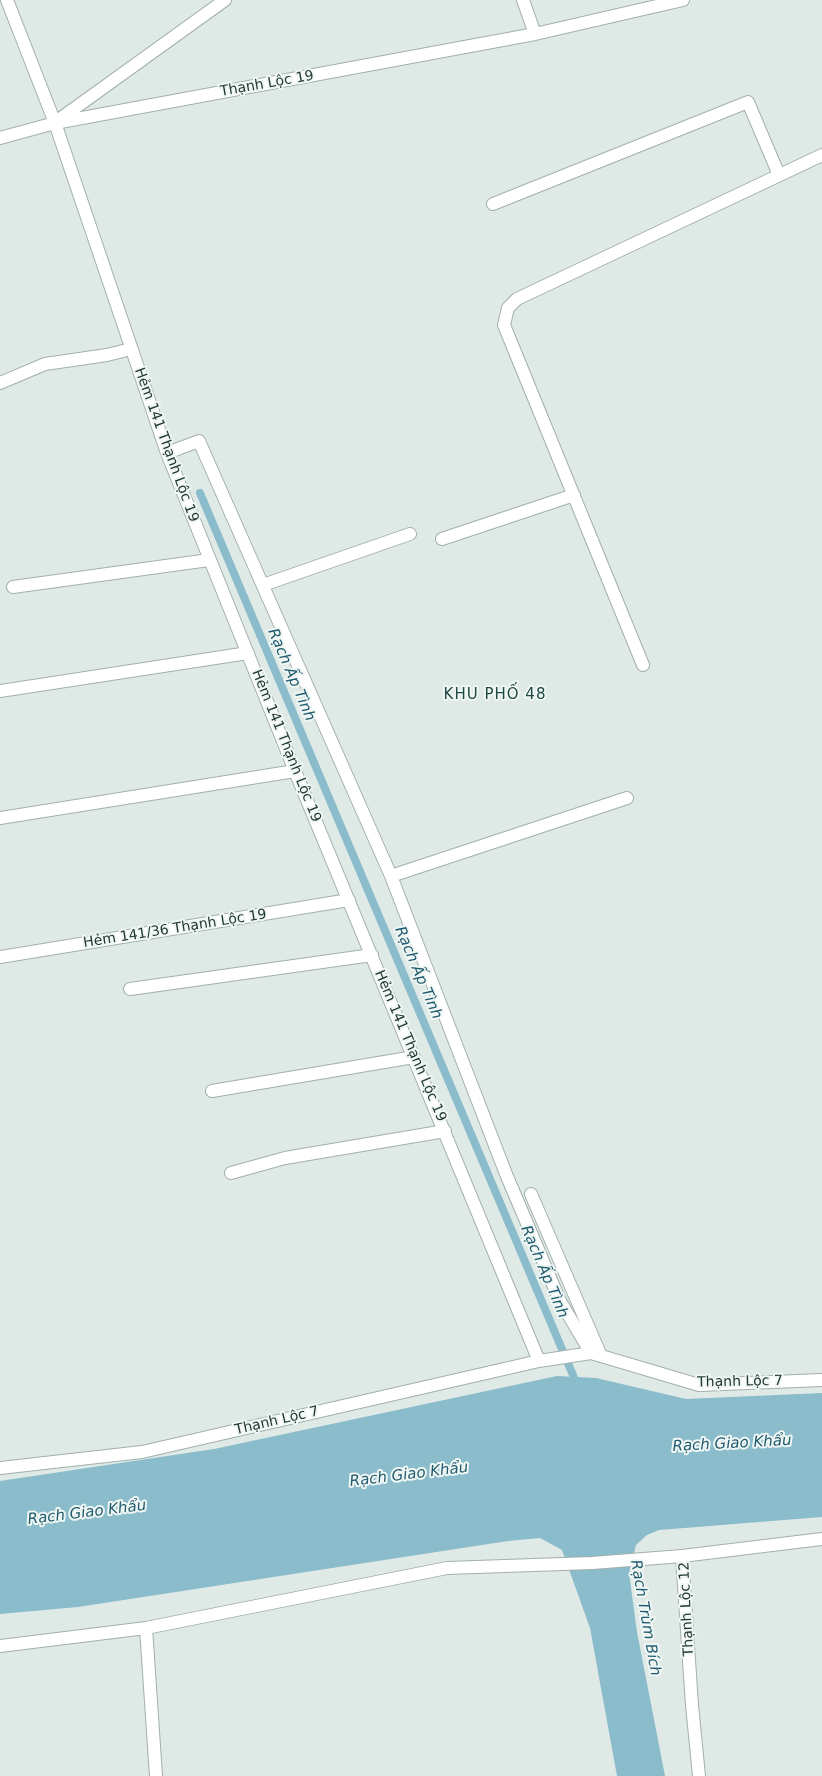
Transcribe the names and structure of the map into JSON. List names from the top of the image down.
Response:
{
  "streets": {
    "street": [
      "Thạnh Lộc 19",
      "Hẻm 141 Thạnh Lộc 19",
      "Hẻm 141/36 Thạnh Lộc 19",
      "Thạnh Lộc 7",
      "Thạnh Lộc 12"
    ]
  },
  "crossings": [
    ["Thạnh Lộc 19", "Hẻm 141 Thạnh Lộc 19"],
    ["Hẻm 141 Thạnh Lộc 19", "Hẻm 141/36 Thạnh Lộc 19"],
    ["Hẻm 141 Thạnh Lộc 19", "Thạnh Lộc 7"]
  ],
  "districts": ["KHU PHỐ 48"],
  "water": ["Rạch Ấp Tình", "Rạch Giao Khẩu", "Rạch Trùm Bích"]
}
